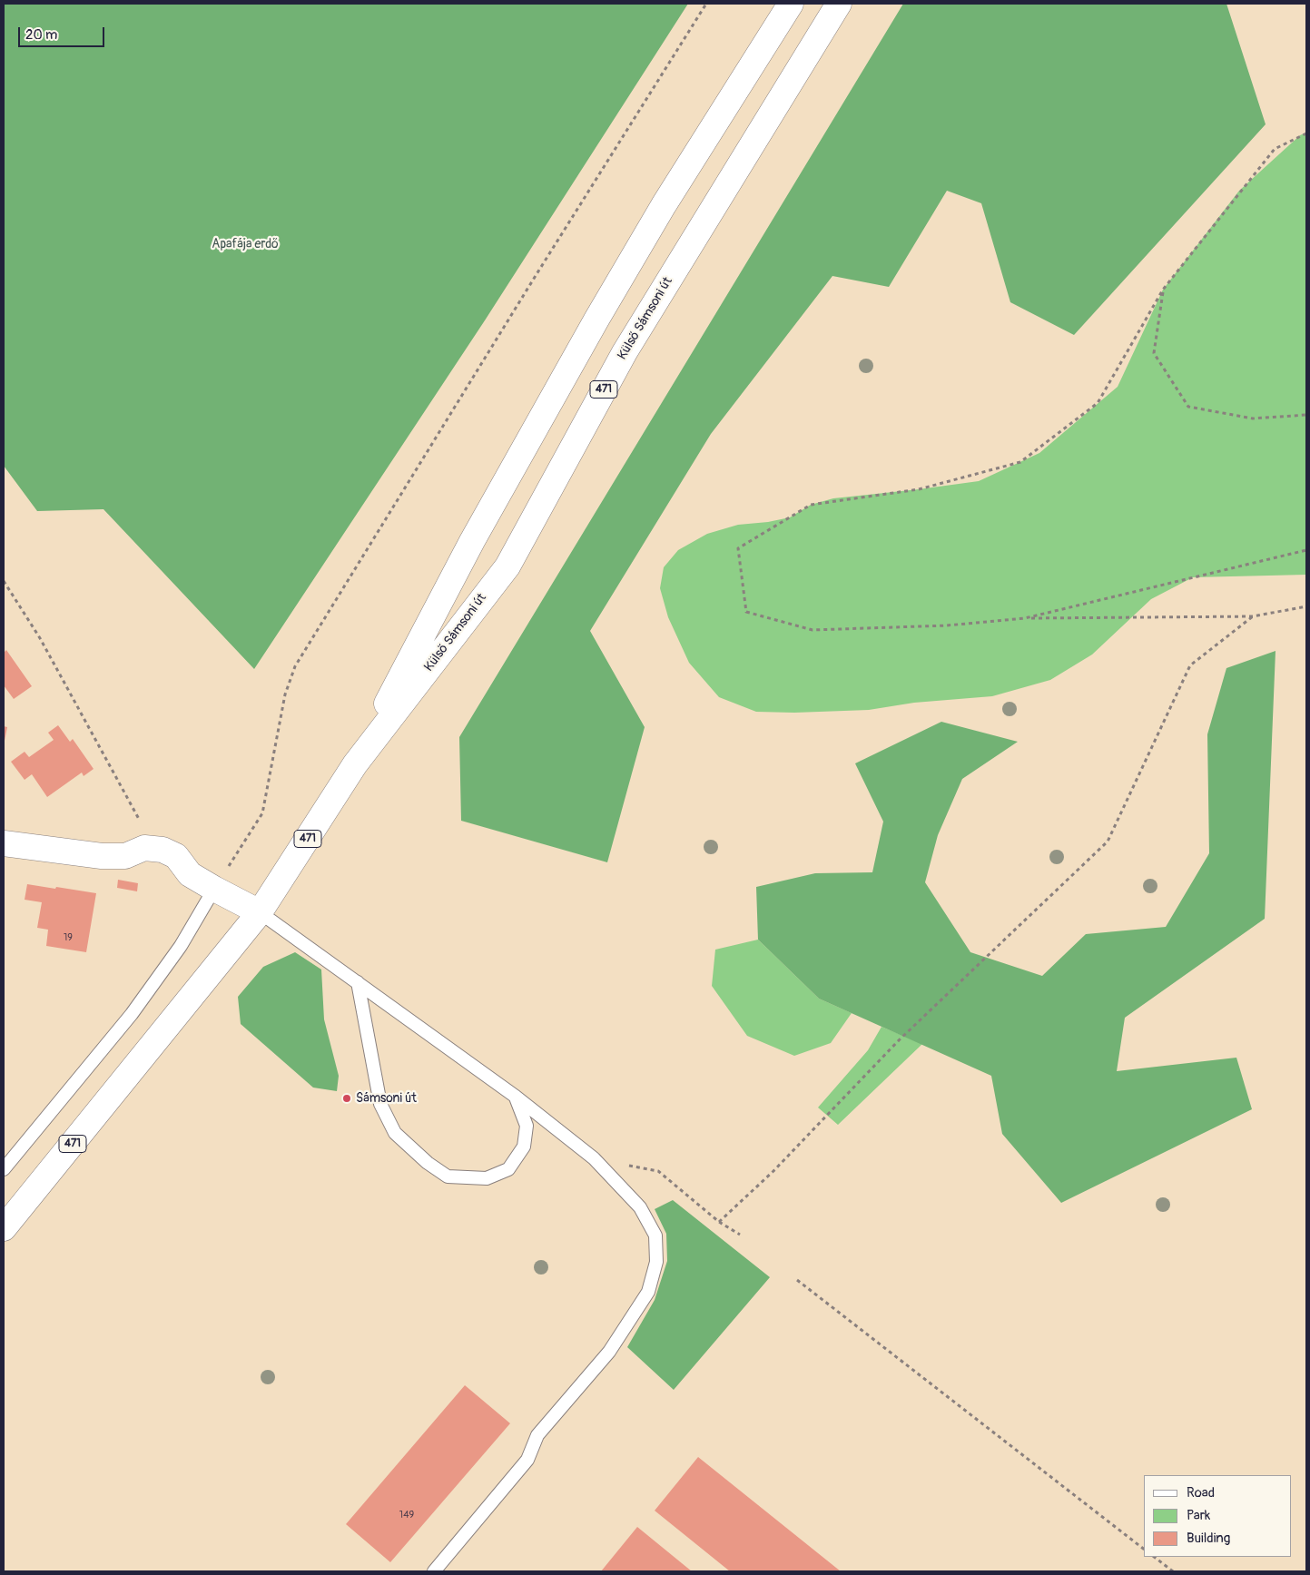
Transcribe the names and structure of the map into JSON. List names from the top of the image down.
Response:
{
  "streets": {
    "main road": ["Külső Sámsoni út", "471"]
  },
  "crossings": [
    ["Külső Sámsoni út", "471"]
  ],
  "parks": ["Apafája erdő"],
  "places": ["Sámsoni út"],
  "house_numbers": ["19", "149"],
  "legend": ["Road", "Park", "Building"],
  "scale_bar": "20 m"
}
